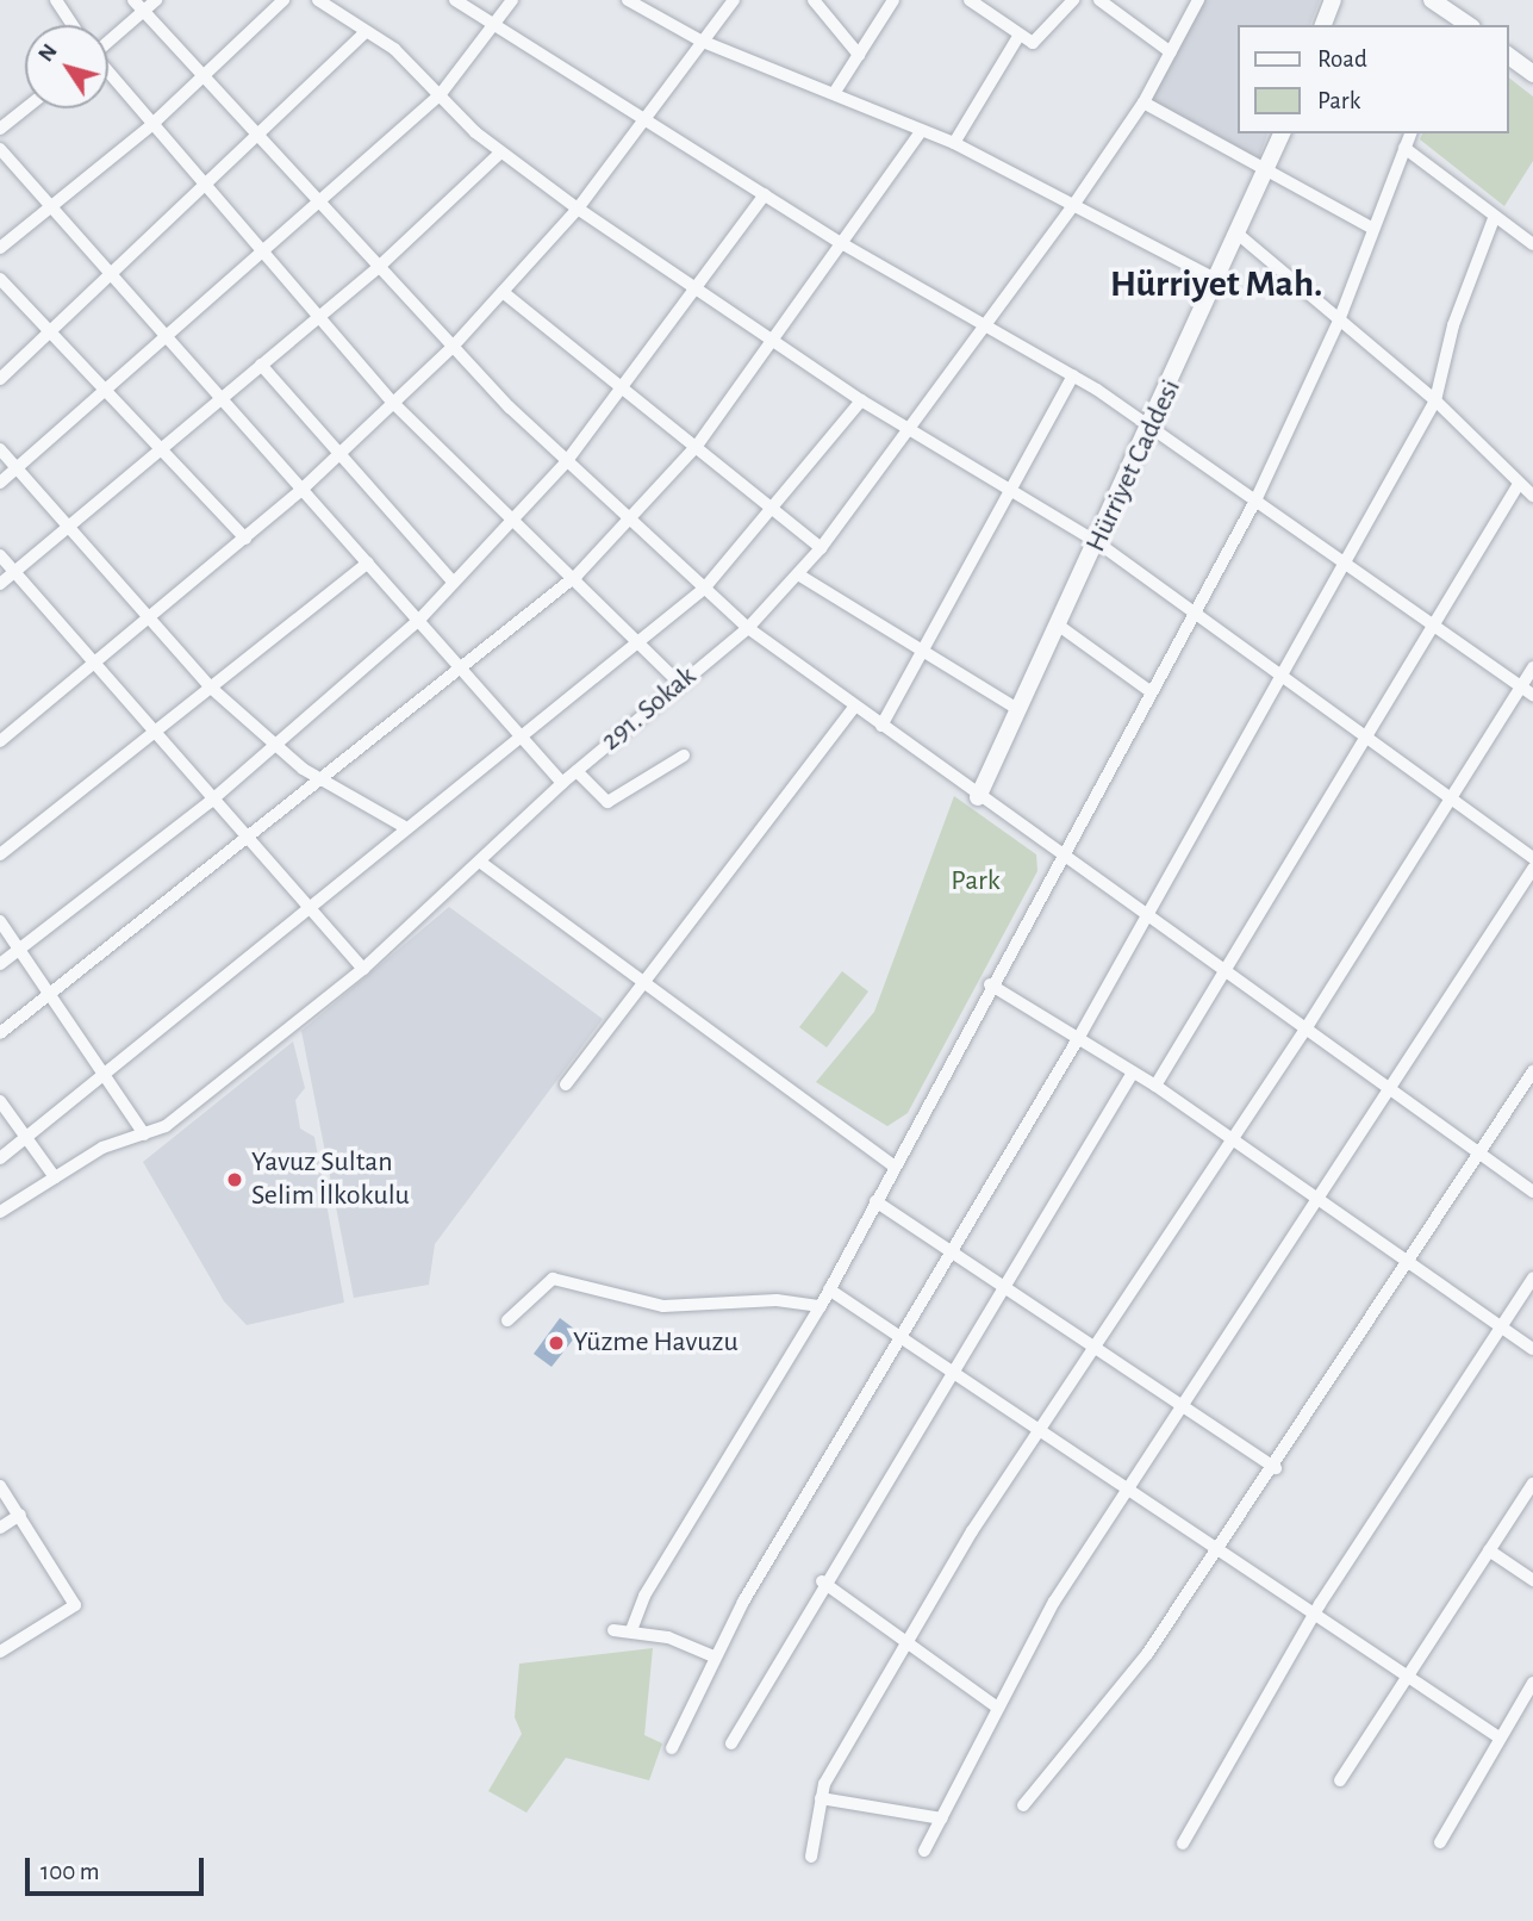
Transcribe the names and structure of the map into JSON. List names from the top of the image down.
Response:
{
  "streets": {
    "street": ["Hürriyet Caddesi", "291. Sokak"]
  },
  "districts": ["Hürriyet Mah."],
  "parks": ["Park"],
  "places": ["Yavuz Sultan Selim İlkokulu", "Yüzme Havuzu"],
  "legend": ["Road", "Park"],
  "scale_bar": "100 m",
  "north": "top left"
}
